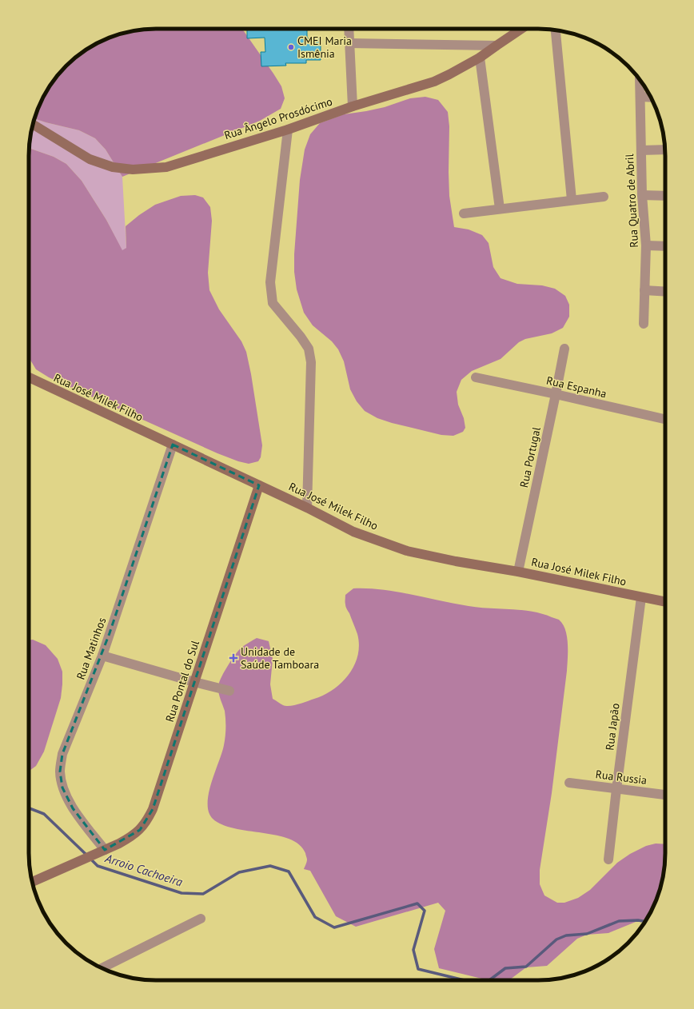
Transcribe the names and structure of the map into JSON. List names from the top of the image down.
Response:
{
  "streets": {
    "street": [
      "Rua Ângelo Prosdócimo",
      "Rua Quatro de Abril",
      "Rua Espanha",
      "Rua José Milek Filho",
      "Rua Portugal",
      "Rua Matinhos",
      "Rua Pontal do Sul",
      "Rua Japão",
      "Rua Russia"
    ]
  },
  "crossings": [
    ["Rua Espanha", "Rua Portugal"],
    ["Rua José Milek Filho", "Rua Portugal"],
    ["Rua José Milek Filho", "Rua Matinhos"],
    ["Rua José Milek Filho", "Rua Pontal do Sul"],
    ["Rua José Milek Filho", "Rua Japão"],
    ["Rua Matinhos", "Rua Pontal do Sul"],
    ["Rua Japão", "Rua Russia"]
  ],
  "water": ["Arroio Cachoeira"],
  "places": {
    "other": ["CMEI Maria Ismênia"],
    "health": ["Unidade de Saúde Tamboara"]
  }
}
